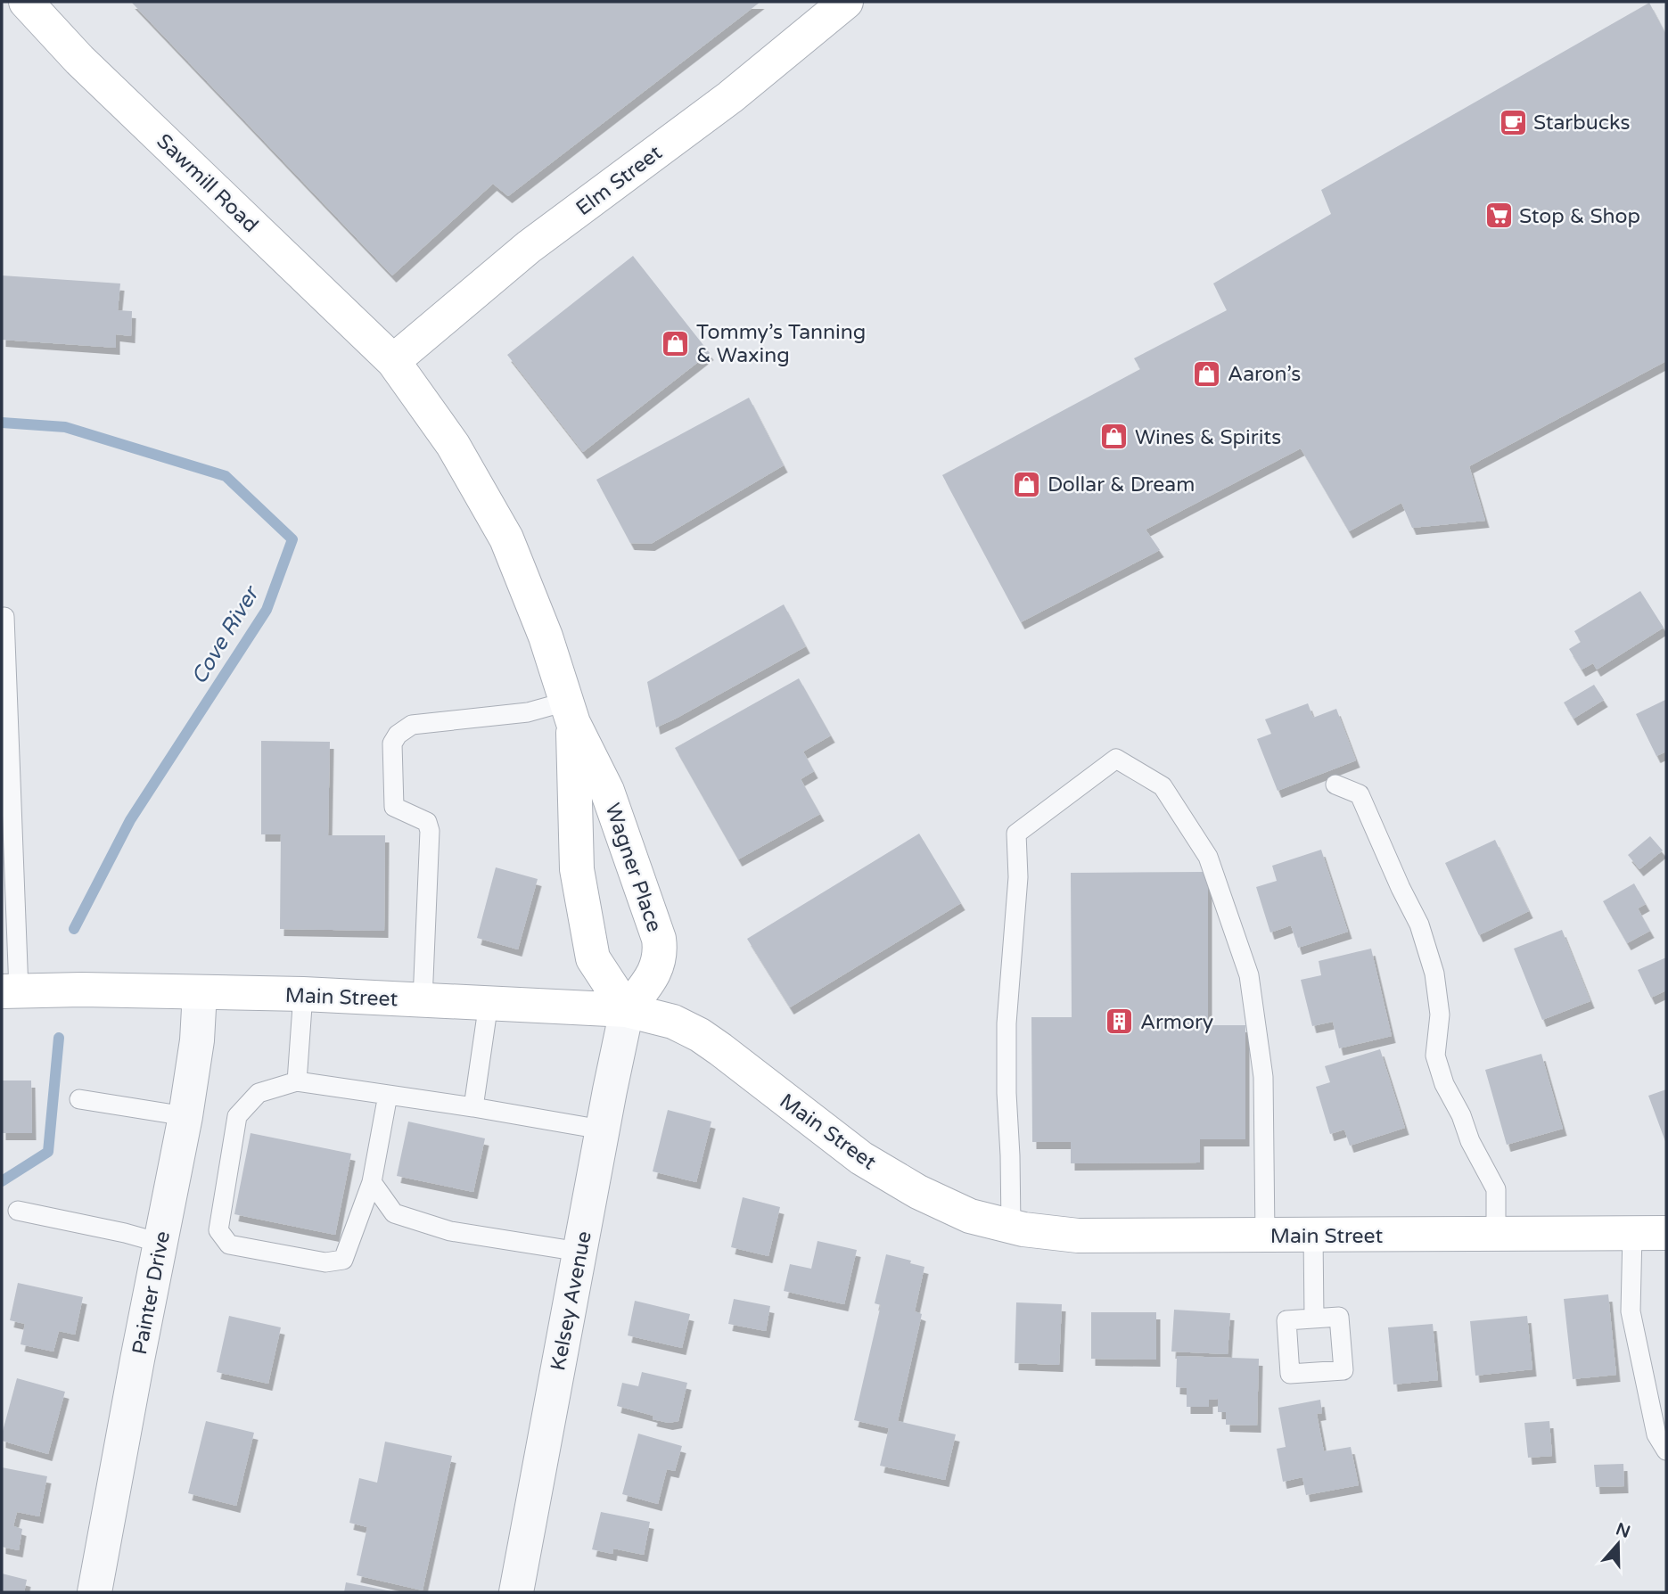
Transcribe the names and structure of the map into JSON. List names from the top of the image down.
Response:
{
  "streets": {
    "main road": [
      "Elm Street",
      "Sawmill Road",
      "Wagner Place",
      "Main Street"
    ],
    "street": ["Painter Drive", "Kelsey Avenue"]
  },
  "crossings": [
    ["Elm Street", "Sawmill Road"],
    ["Elm Street", "Wagner Place"],
    ["Sawmill Road", "Wagner Place"],
    ["Wagner Place", "Main Street"],
    ["Wagner Place", "Kelsey Avenue"],
    ["Main Street", "Painter Drive"],
    ["Main Street", "Kelsey Avenue"]
  ],
  "water": ["Cove River"],
  "places": {
    "cafe": ["Starbucks"],
    "supermarket": ["Stop & Shop"],
    "shop": [
      "Tommy’s Tanning & Waxing",
      "Aaron’s",
      "Wines & Spirits",
      "Dollar & Dream"
    ],
    "building": ["Armory"]
  },
  "north": "top"
}
